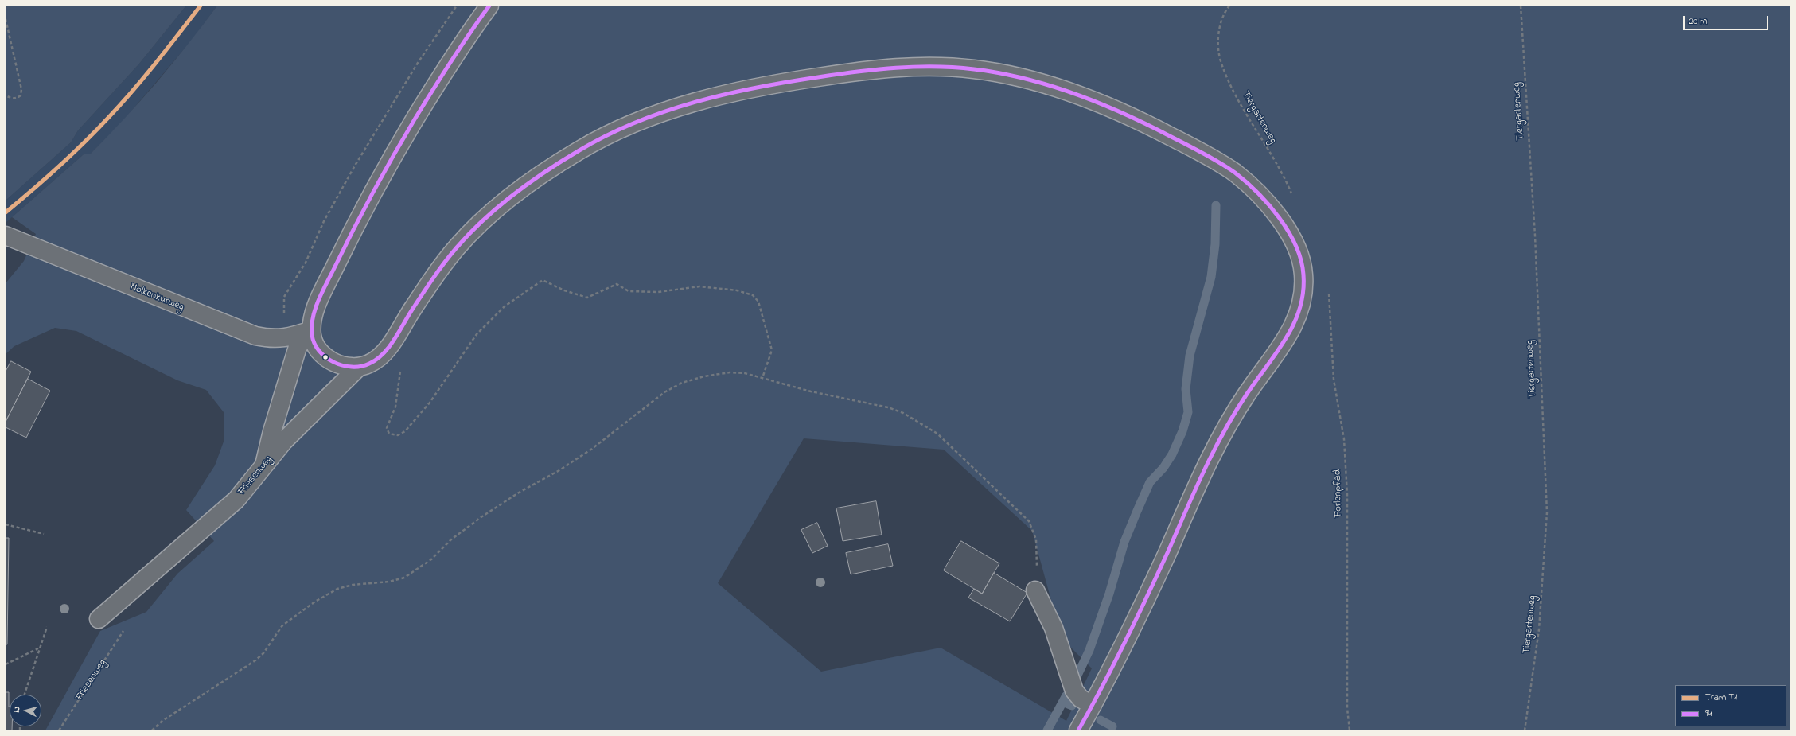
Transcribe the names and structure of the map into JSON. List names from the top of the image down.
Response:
{
  "streets": {
    "street": ["Molkenkurweg", "Friesenweg"],
    "path": ["Tiergartenweg", "Forlenpfad"]
  },
  "lines": ["tram line T1", "transit line 94"],
  "legend": ["Tram T1", "94"],
  "scale_bar": "20 m",
  "north": "left"
}
